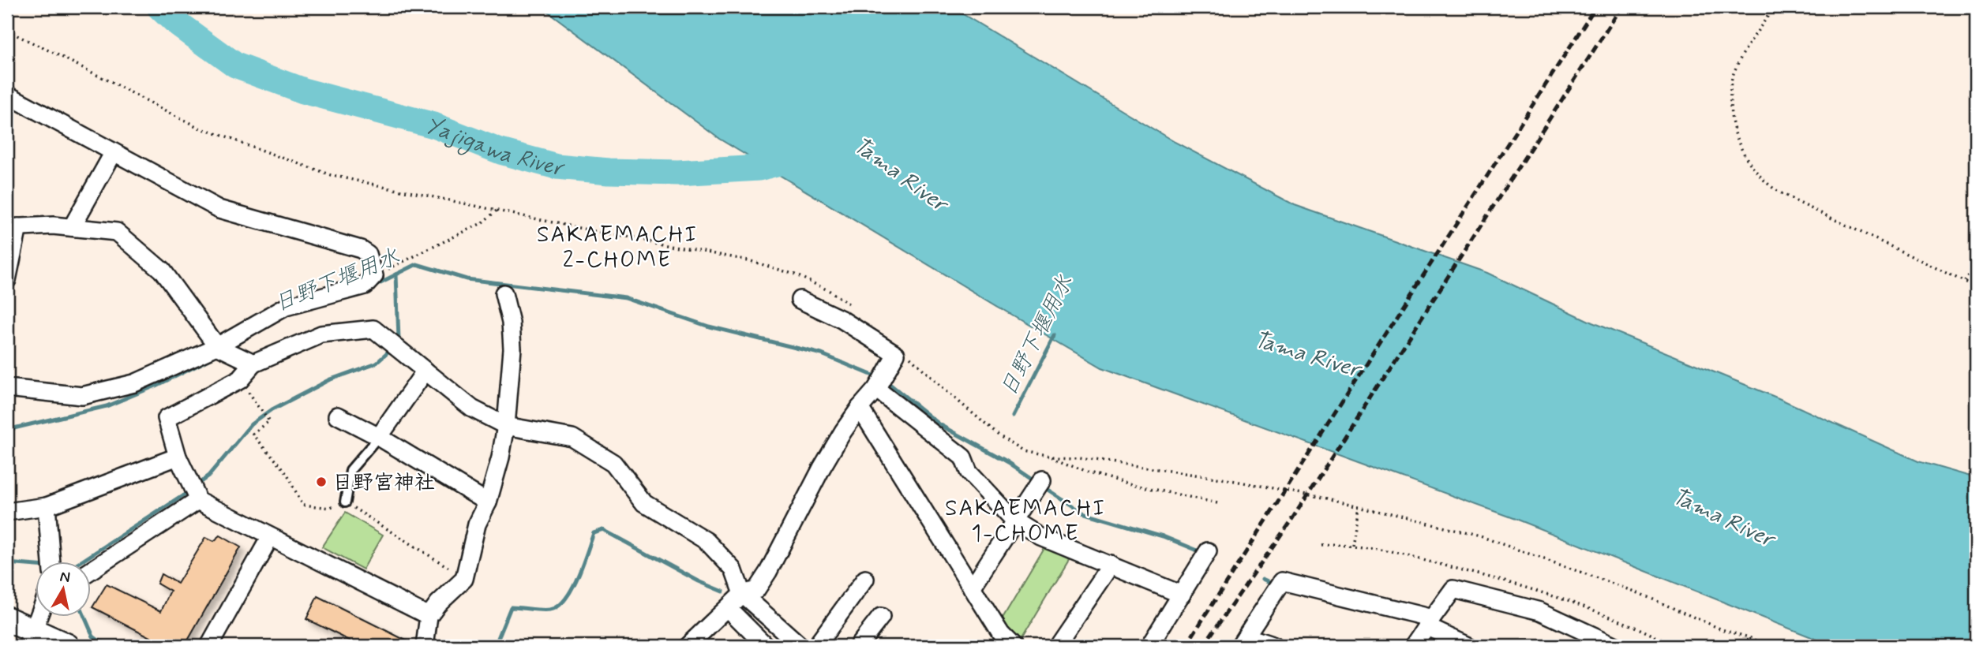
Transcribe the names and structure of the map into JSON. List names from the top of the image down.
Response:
{
  "districts": ["SAKAEMACHI 2-CHOME", "SAKAEMACHI 1-CHOME"],
  "water": ["Yajigawa River", "Tama River", "日野下堰用水"],
  "places": ["日野宮神社"],
  "north": "top"
}
